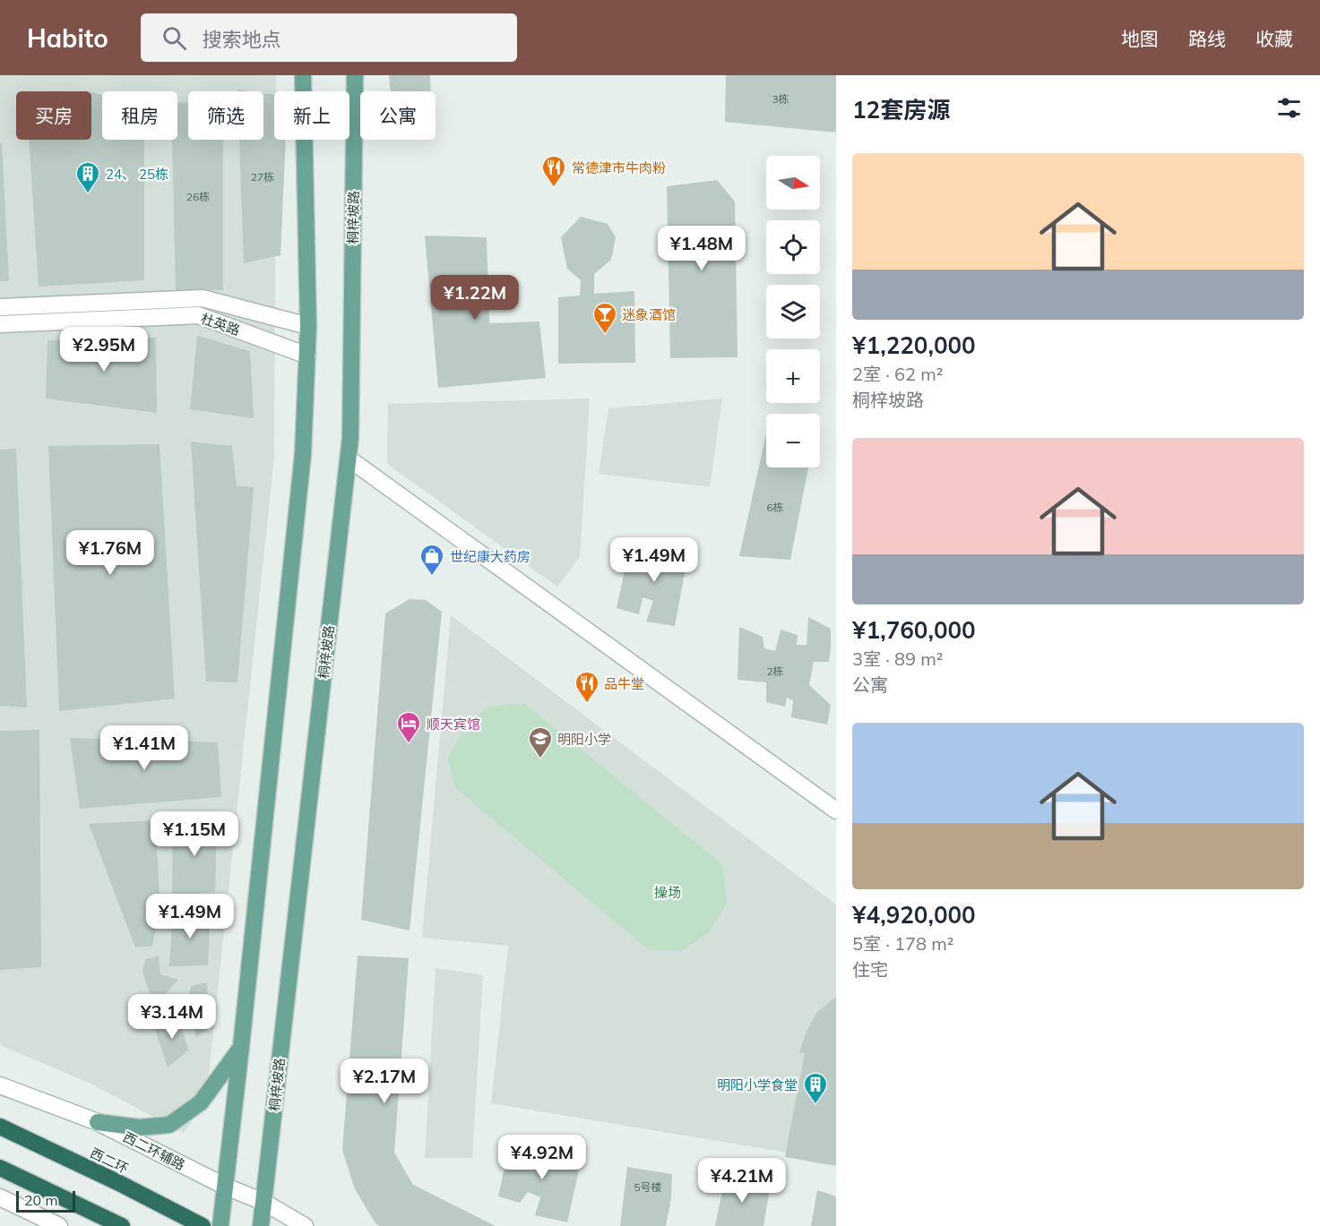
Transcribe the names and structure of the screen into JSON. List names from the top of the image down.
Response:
{
  "streets": {
    "highway": ["西二环"],
    "main road": ["桐梓坡路"],
    "street": ["杜英路", "西二环辅路"]
  },
  "crossings": [
    ["桐梓坡路", "西二环辅路"]
  ],
  "parks": ["操场"],
  "places": {
    "restaurant": ["常德津市牛肉粉", "品牛堂"],
    "building": ["24、 25栋", "明阳小学食堂"],
    "bar": ["迷象酒馆"],
    "shop": ["世纪康大药房"],
    "hotel": ["顺天宾馆"],
    "school or university": ["明阳小学"]
  },
  "house_numbers": [
    "3栋",
    "27栋",
    "26栋",
    "6栋",
    "2栋",
    "5号楼"
  ],
  "scale_bar": "20 m",
  "north": "right",
  "page": {
    "header": "Habito",
    "search": "搜索地点",
    "nav": ["地图", "路线", "收藏"],
    "heading": "12套房源",
    "chip": [
      "买房",
      "租房",
      "筛选",
      "新上",
      "公寓"
    ],
    "list": [
      {
        "name": "¥1,220,000",
        "note": "2室 · 62 m² · 桐梓坡路"
      },
      {
        "name": "¥1,760,000",
        "note": "3室 · 89 m² · 公寓"
      },
      {
        "name": "¥4,920,000",
        "note": "5室 · 178 m² · 住宅"
      }
    ],
    "map_buttons": ["+", "−"],
    "price": [
      "¥1.48M",
      "¥1.22M",
      "¥2.95M",
      "¥1.76M",
      "¥1.49M",
      "¥1.41M",
      "¥1.15M",
      "¥1.49M",
      "¥3.14M",
      "¥2.17M",
      "¥4.92M",
      "¥4.21M"
    ],
    "scale": "20 m"
  }
}
